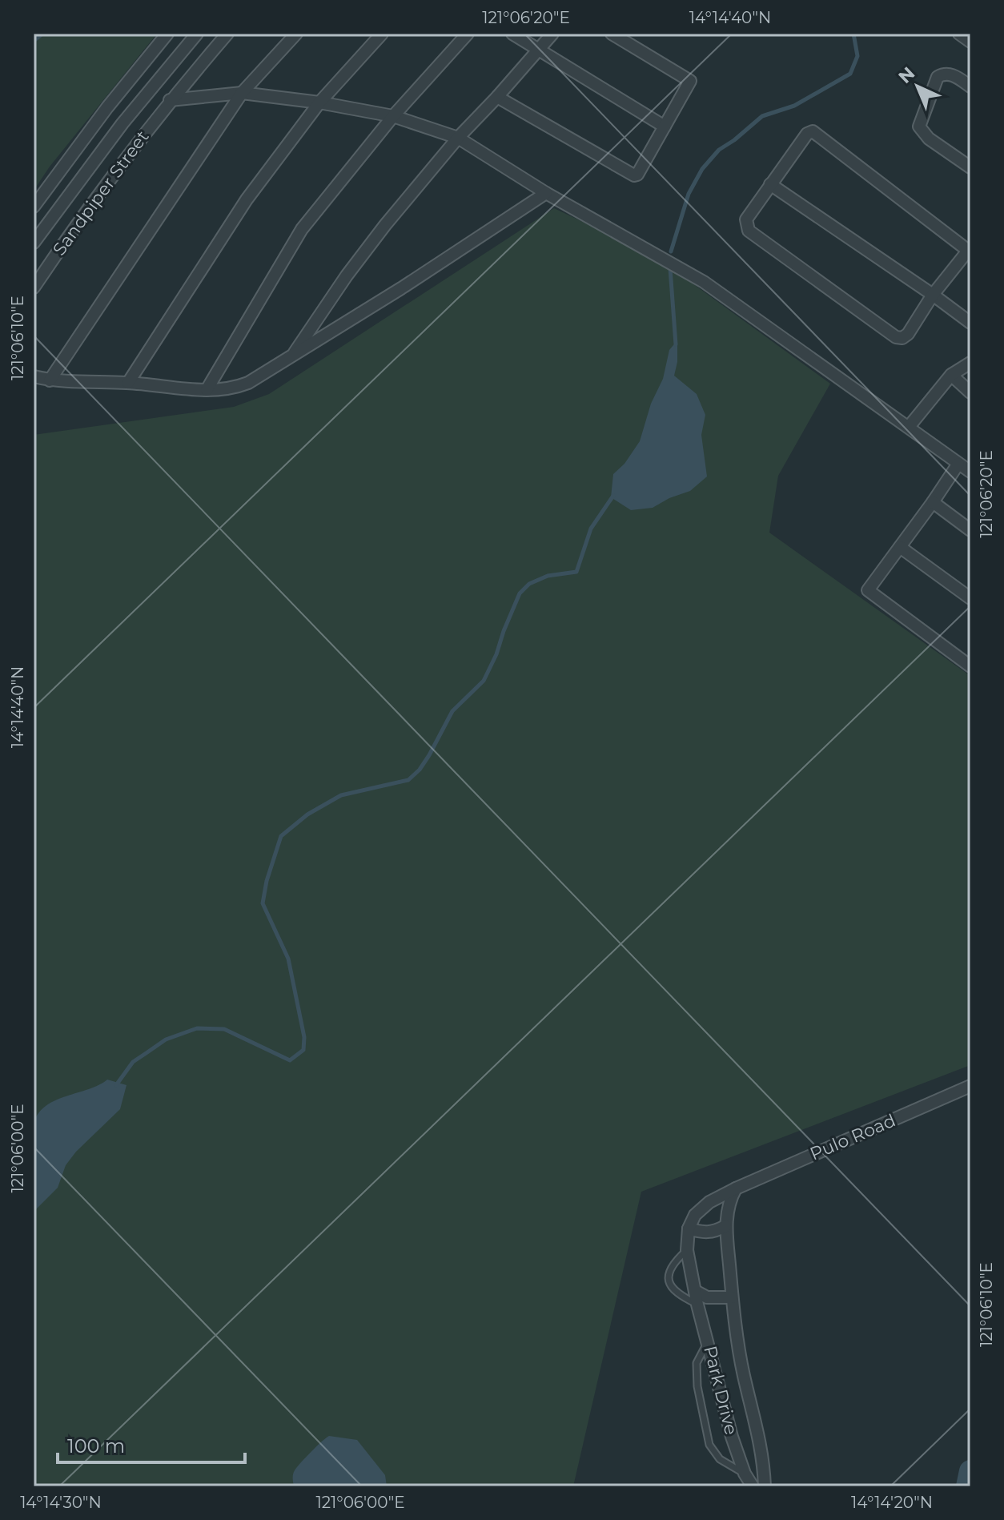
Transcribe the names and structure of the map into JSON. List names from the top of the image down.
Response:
{
  "streets": {
    "street": ["Sandpiper Street", "Pulo Road", "Park Drive"]
  },
  "crossings": [
    ["Pulo Road", "Park Drive"]
  ],
  "scale_bar": "100 m",
  "north": "top left",
  "coordinates": [
    "121°06'20\"E",
    "14°14'40\"N",
    "121°06'10\"E",
    "121°06'00\"E",
    "14°14'30\"N",
    "14°14'20\"N"
  ]
}
